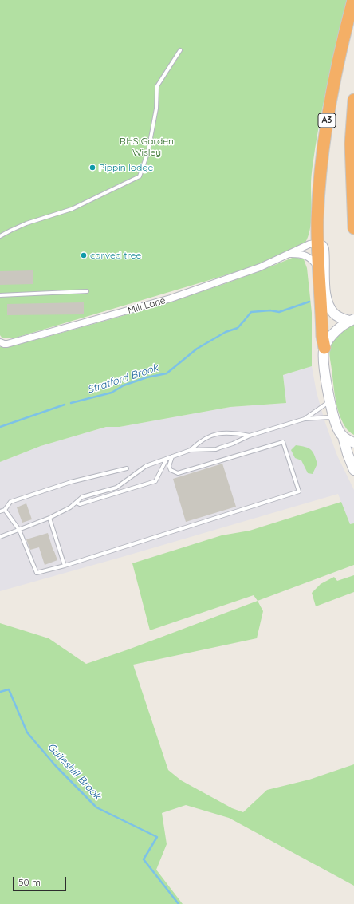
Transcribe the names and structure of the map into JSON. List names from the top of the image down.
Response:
{
  "streets": {
    "highway": ["A3"],
    "street": ["Mill Lane"]
  },
  "crossings": [
    ["A3", "Mill Lane"]
  ],
  "water": ["Stratford Brook", "Guileshill Brook"],
  "parks": ["RHS Garden Wisley"],
  "places": ["Pippin lodge", "carved tree"],
  "scale_bar": "50 m"
}
